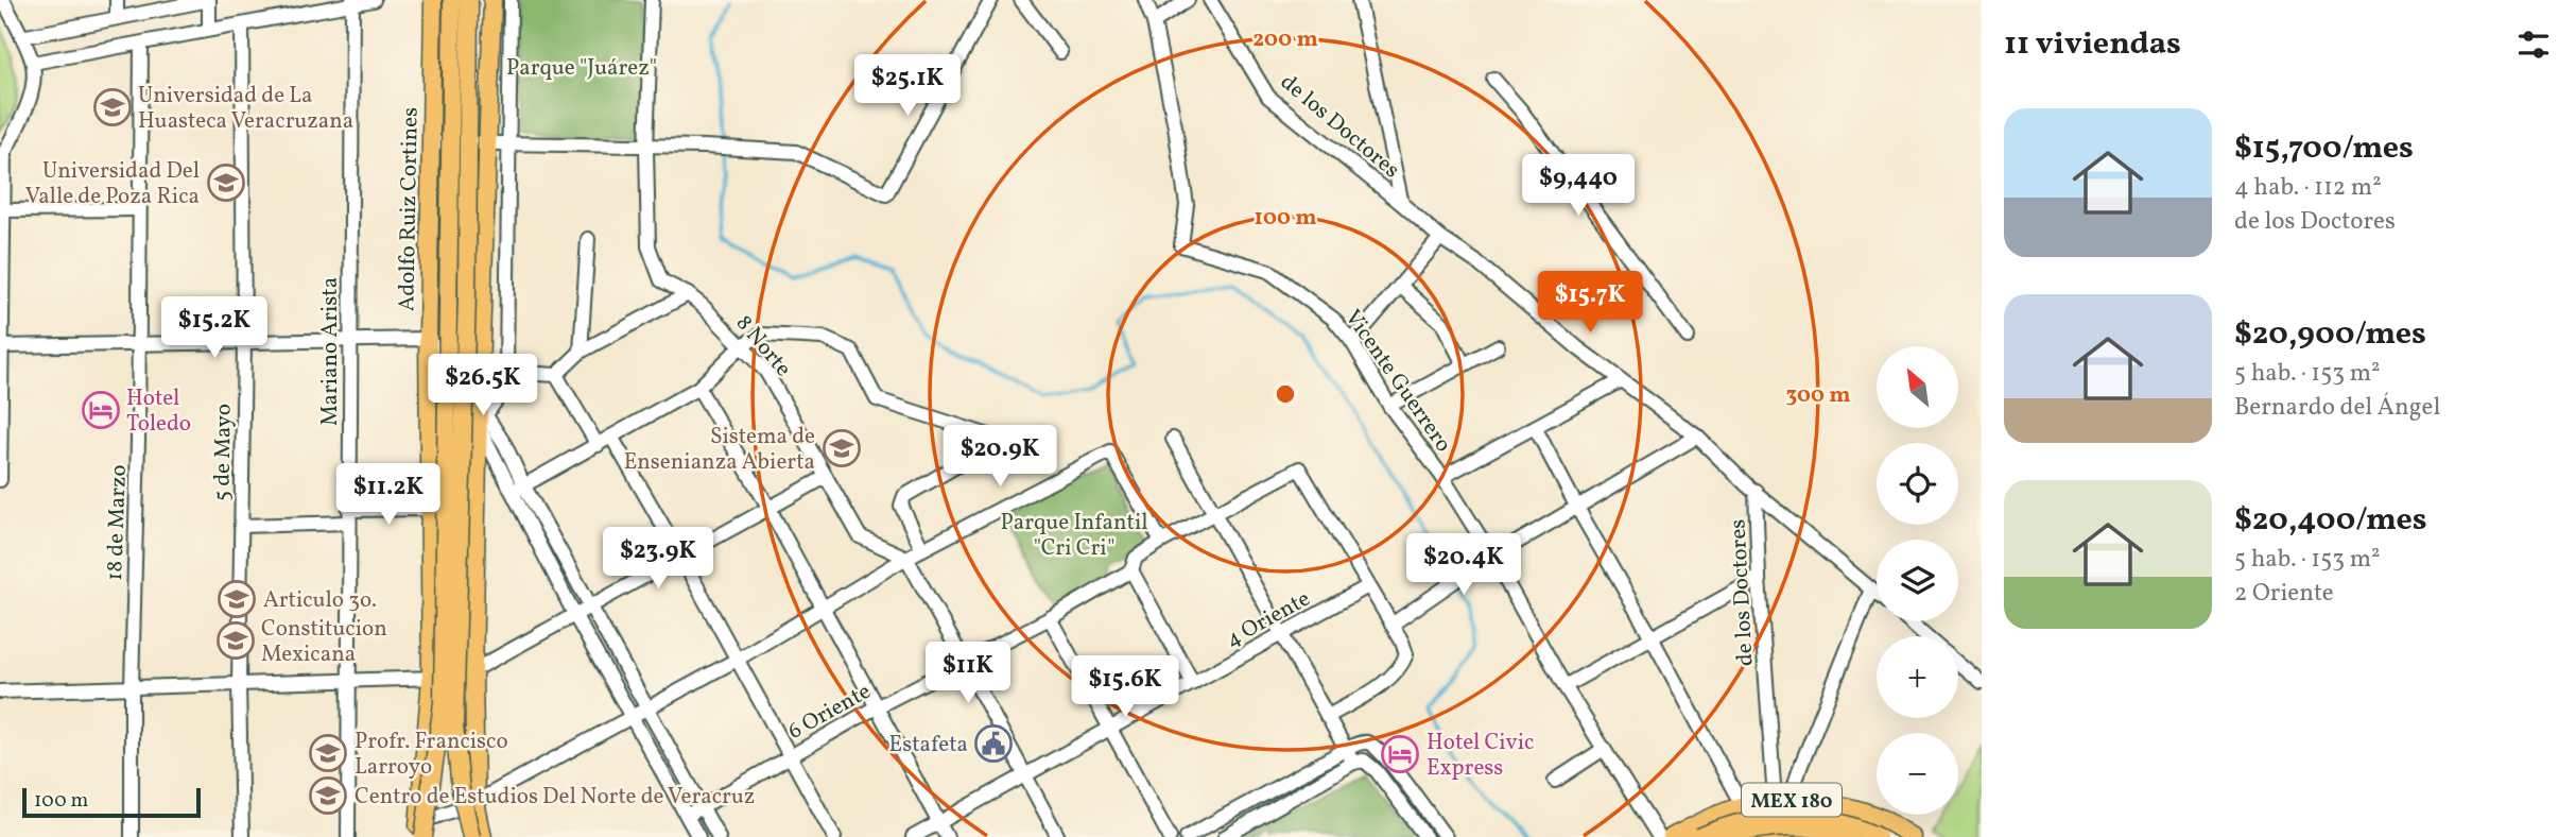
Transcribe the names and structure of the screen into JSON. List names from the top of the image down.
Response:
{
  "streets": {
    "main road": ["Adolfo Ruiz Cortines", "MEX 180"],
    "street": [
      "de los Doctores",
      "8 Norte",
      "Mariano Arista",
      "Vicente Guerrero",
      "5 de Mayo",
      "18 de Marzo",
      "4 Oriente",
      "6 Oriente"
    ]
  },
  "crossings": [
    ["de los Doctores", "MEX 180"],
    ["4 Oriente", "6 Oriente"]
  ],
  "parks": ["Parque \"Juárez\"", "Parque Infantil \"Cri Cri\""],
  "places": {
    "school or university": [
      "Universidad de La Huasteca Veracruzana",
      "Universidad Del Valle de Poza Rica",
      "Sistema de Ensenianza Abierta",
      "Articulo 3o.",
      "Constitucion Mexicana",
      "Profr. Francisco Larroyo",
      "Centro de Estudios Del Norte de Veracruz"
    ],
    "hotel": ["Hotel Toledo", "Hotel Civic Express"],
    "public building": ["Estafeta"]
  },
  "scale_bar": "100 m",
  "north": "top left",
  "page": {
    "heading": "11 viviendas",
    "price": [
      "$25.1K",
      "$9,440",
      "$15.7K",
      "$15.2K",
      "$26.5K",
      "$20.9K",
      "$11.2K",
      "$23.9K",
      "$20.4K",
      "$11K",
      "$15.6K"
    ],
    "list": [
      {
        "name": "$15,700/mes",
        "note": "4 hab. · 112 m² · de los Doctores"
      },
      {
        "name": "$20,900/mes",
        "note": "5 hab. · 153 m² · Bernardo del Ángel"
      },
      {
        "name": "$20,400/mes",
        "note": "5 hab. · 153 m² · 2 Oriente"
      }
    ],
    "map_buttons": ["+", "−"],
    "scale": "100 m"
  },
  "rings": ["200 m", "100 m", "300 m"]
}
